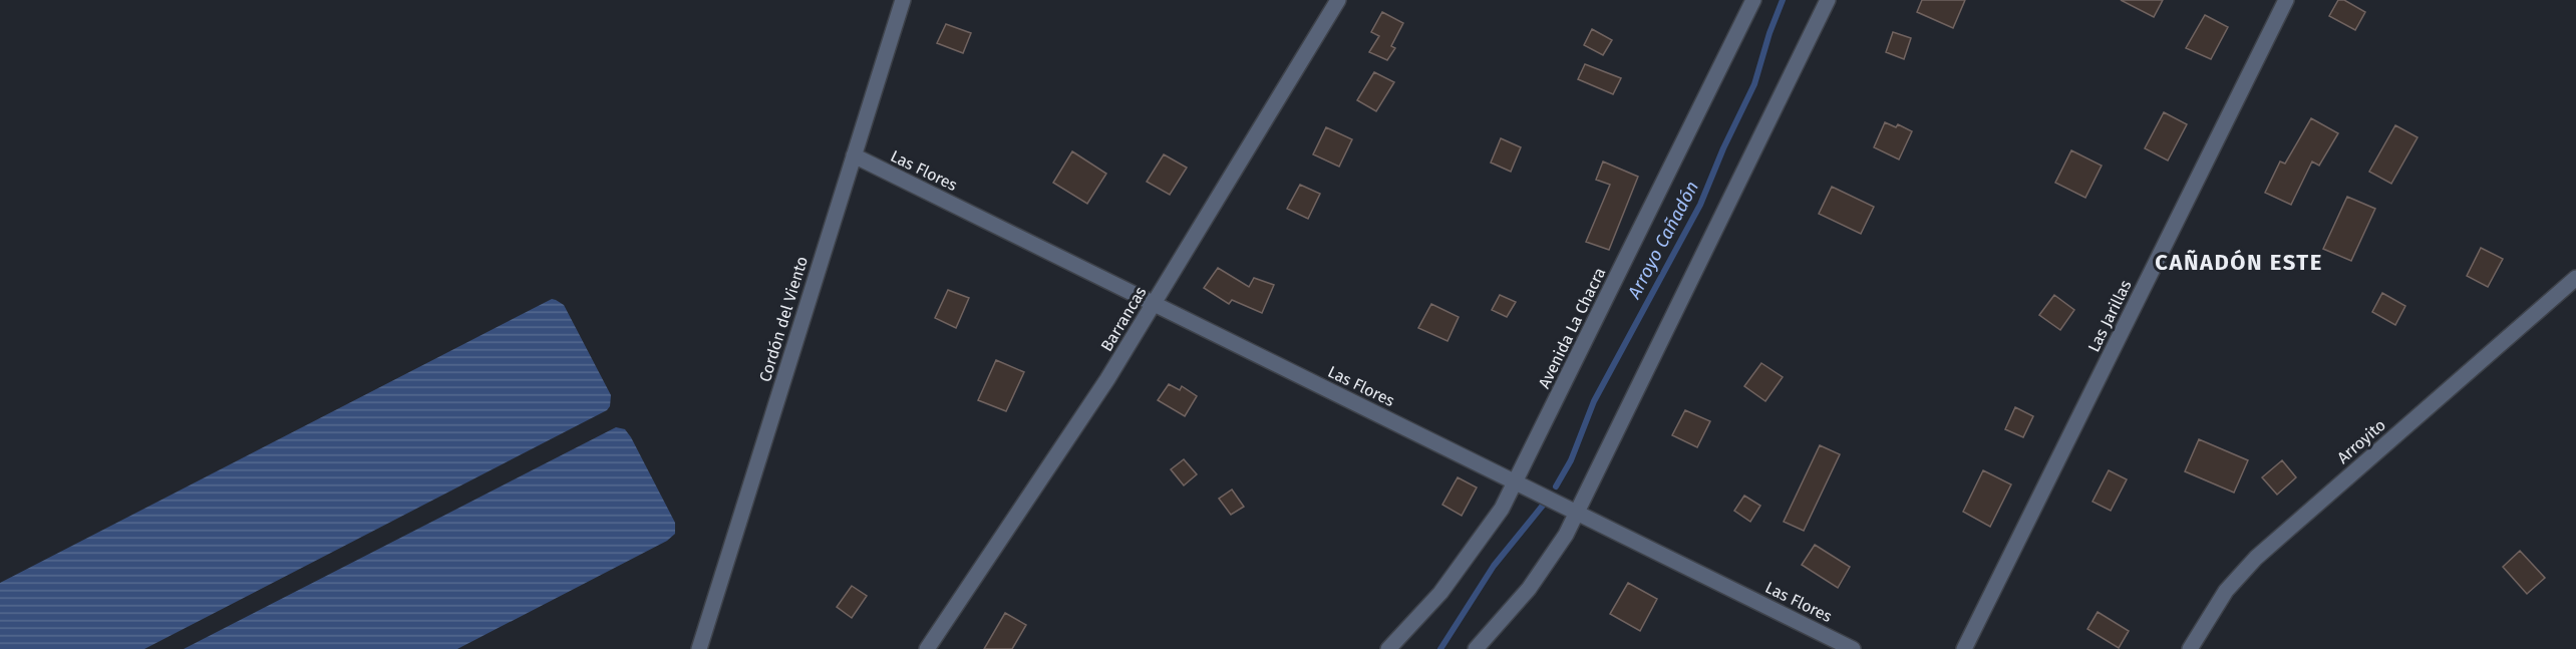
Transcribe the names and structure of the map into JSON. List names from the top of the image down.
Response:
{
  "streets": {
    "street": [
      "Las Flores",
      "Las Jarillas",
      "Cordón del Viento",
      "Barrancas",
      "Avenida La Chacra",
      "Arroyito"
    ]
  },
  "crossings": [
    ["Las Flores", "Cordón del Viento"],
    ["Las Flores", "Barrancas"],
    ["Las Flores", "Avenida La Chacra"]
  ],
  "districts": ["CAÑADÓN ESTE"],
  "water": ["Arroyo Cañadón"]
}
